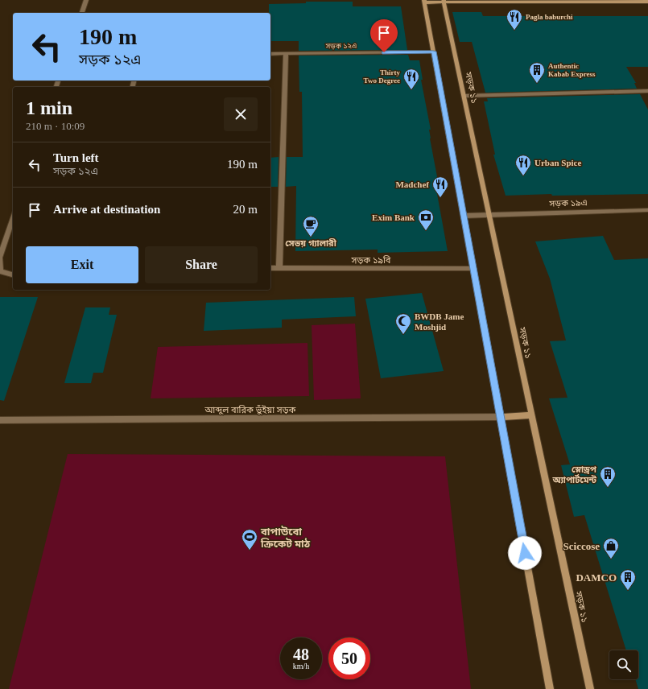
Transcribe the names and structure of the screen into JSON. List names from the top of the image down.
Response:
{
  "streets": {
    "main road": ["সড়ক ১১"],
    "street": [
      "সড়ক ১২এ",
      "সড়ক ১৯এ",
      "সড়ক ১৯বি",
      "আব্দুল বারিক ভুঁইয়া সড়ক"
    ]
  },
  "crossings": [
    ["সড়ক ১১", "সড়ক ১৯এ"]
  ],
  "places": {
    "restaurant": [
      "Pagla baburchi",
      "Thirty Two Degree",
      "Urban Spice",
      "Madchef"
    ],
    "building": ["Authentic Kabab Express", "স্নোড্রপ অ্যাপার্টমেন্ট", "DAMCO"],
    "bank": ["Exim Bank"],
    "cafe": ["সেভয় গ্যালারী"],
    "mosque": ["BWDB Jame Moshjid"],
    "sports": ["বাপাউবো ক্রিকেট মাঠ"],
    "shop": ["Sciccose"]
  },
  "page": {
    "turn": ["190 m", "সড়ক ১২এ"],
    "heading": ["1 min", "210 m · 10:09"],
    "list": [
      {
        "name": "Turn left",
        "note": "সড়ক ১২এ",
        "value": "190 m"
      },
      {
        "name": "Arrive at destination",
        "value": "20 m"
      }
    ],
    "buttons": ["Exit", "Share"],
    "speed": "48 km/h",
    "limit": "50"
  }
}
